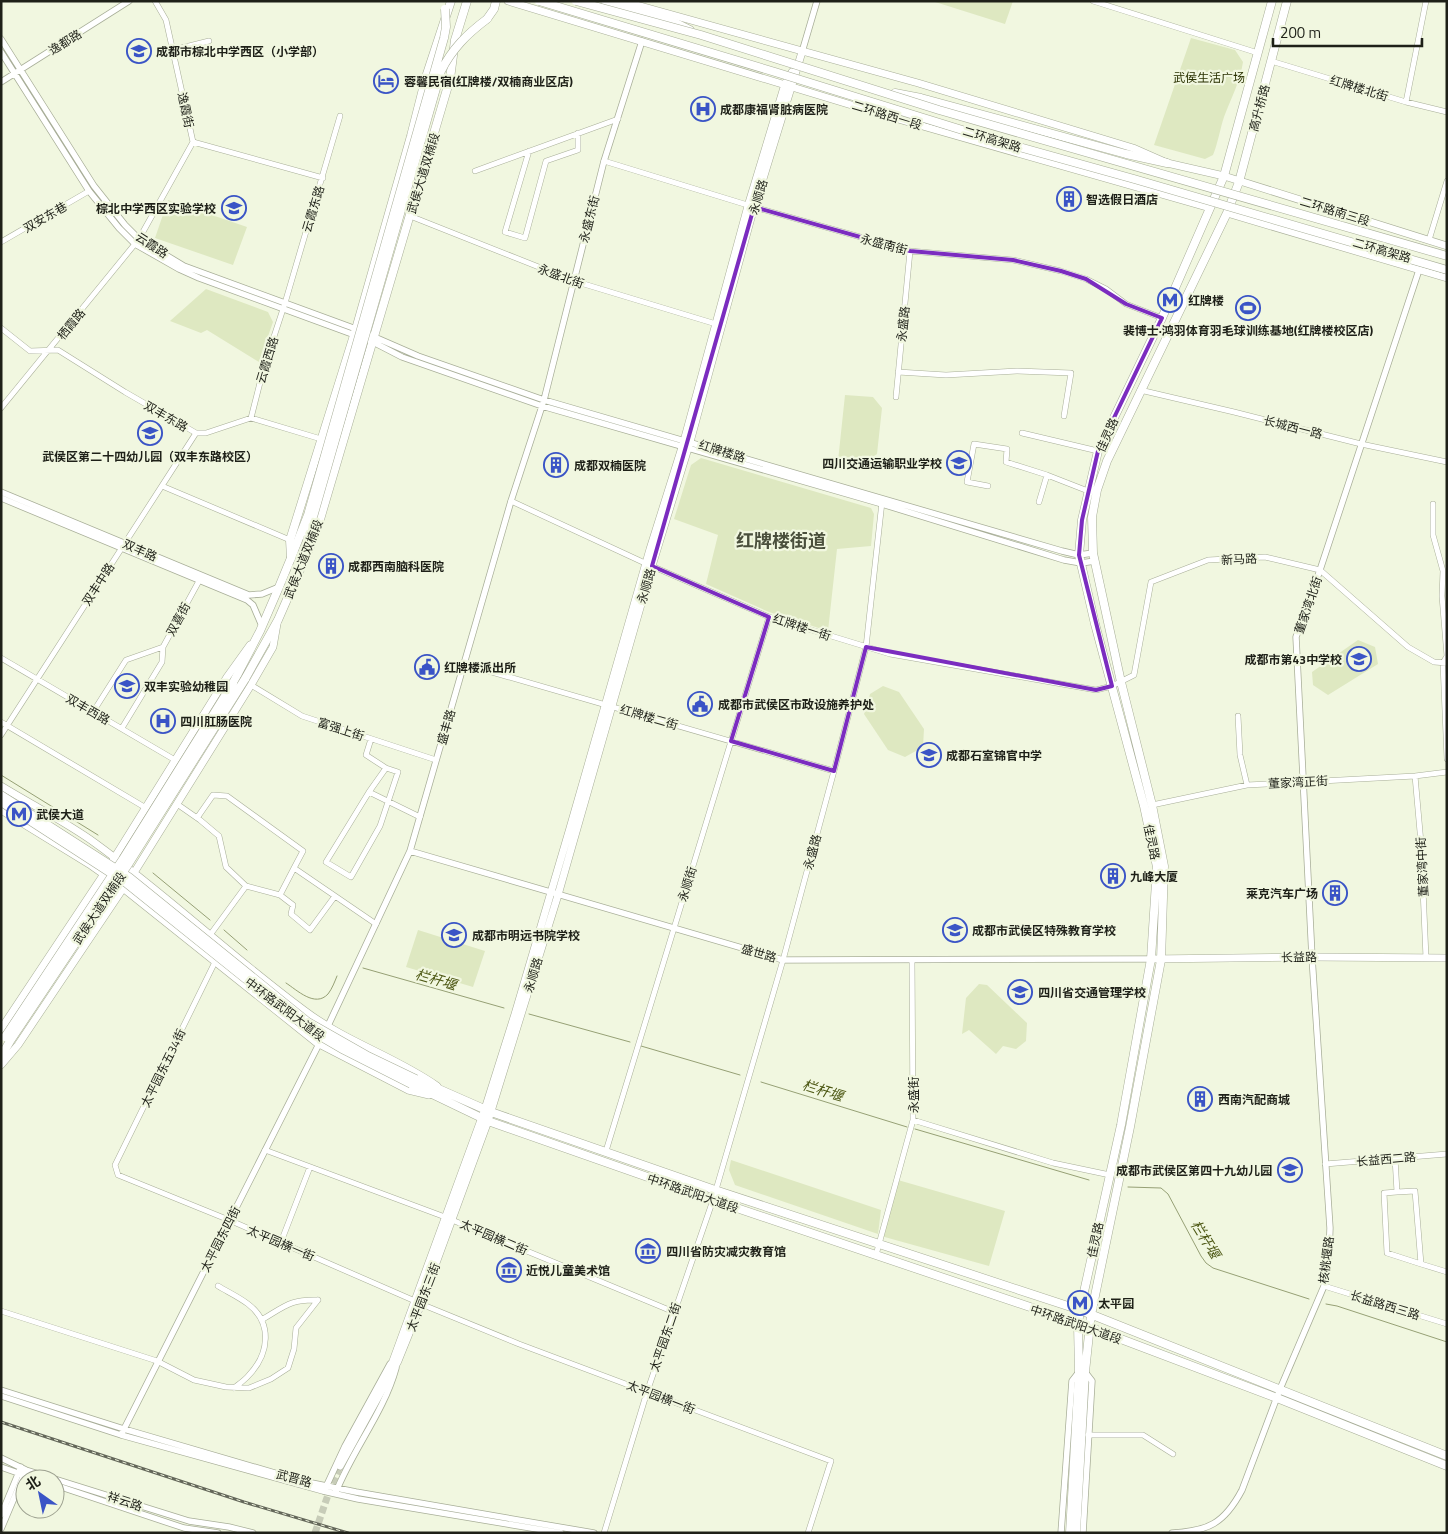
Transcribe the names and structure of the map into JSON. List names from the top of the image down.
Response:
{
  "streets": {
    "main road": [
      "高升桥路",
      "二环路西一段",
      "二环高架路",
      "武侯大道双楠段",
      "永顺路",
      "二环路南三段",
      "佳灵路",
      "长益路",
      "中环路武阳大道段",
      "太平园东三街"
    ],
    "street": [
      "逸都路",
      "红牌楼北街",
      "逸霞街",
      "云霞东路",
      "双安东巷",
      "永盛东街",
      "永盛南街",
      "云霞路",
      "永盛北街",
      "栖霞路",
      "永盛路",
      "云霞西路",
      "双丰东路",
      "长城西一路",
      "红牌楼路",
      "双丰路",
      "新马路",
      "双丰中路",
      "董家湾北街",
      "双喜街",
      "红牌楼一街",
      "双丰西路",
      "红牌楼二街",
      "盛丰路",
      "富强上街",
      "董家湾正街",
      "董家湾中街",
      "永顺街",
      "盛世路",
      "太平园东五34街",
      "永盛街",
      "长益西二路",
      "太平园横二街",
      "太平园东四街",
      "太平园横一街",
      "核桃堰路",
      "长益路西三路",
      "太平园东二街",
      "武晋路",
      "祥云路"
    ]
  },
  "crossings": [
    ["逸都路", "云霞路"],
    ["红牌楼北街", "高升桥路"],
    ["高升桥路", "二环路西一段"],
    ["高升桥路", "二环路南三段"],
    ["高升桥路", "佳灵路"],
    ["逸霞街", "云霞路"],
    ["逸霞街", "栖霞路"],
    ["二环路西一段", "永顺路"],
    ["二环路西一段", "永盛东街"],
    ["二环路西一段", "佳灵路"],
    ["武侯大道双楠段", "云霞路"],
    ["武侯大道双楠段", "永盛北街"],
    ["武侯大道双楠段", "红牌楼路"],
    ["武侯大道双楠段", "双丰路"],
    ["永顺路", "永盛南街"],
    ["永顺路", "红牌楼路"],
    ["永顺路", "红牌楼一街"],
    ["永顺路", "红牌楼二街"],
    ["永顺路", "盛世路"],
    ["永顺路", "中环路武阳大道段"],
    ["永顺路", "太平园东三街"],
    ["云霞东路", "云霞路"],
    ["云霞东路", "云霞西路"],
    ["永盛东街", "永盛南街"],
    ["永盛东街", "永盛北街"],
    ["永盛东街", "红牌楼路"],
    ["永盛东街", "盛丰路"],
    ["永盛南街", "永盛路"],
    ["永盛南街", "佳灵路"],
    ["云霞路", "栖霞路"],
    ["云霞路", "云霞西路"],
    ["云霞路", "红牌楼路"],
    ["栖霞路", "双丰东路"],
    ["永盛路", "红牌楼路"],
    ["永盛路", "红牌楼一街"],
    ["永盛路", "红牌楼二街"],
    ["永盛路", "盛世路"],
    ["永盛路", "中环路武阳大道段"],
    ["永盛路", "太平园东二街"],
    ["云霞西路", "双丰东路"],
    ["双丰东路", "双丰中路"],
    ["长城西一路", "佳灵路"],
    ["长城西一路", "董家湾北街"],
    ["佳灵路", "红牌楼路"],
    ["佳灵路", "新马路"],
    ["佳灵路", "红牌楼一街"],
    ["佳灵路", "董家湾正街"],
    ["佳灵路", "盛世路"],
    ["佳灵路", "长益路"],
    ["佳灵路", "中环路武阳大道段"],
    ["红牌楼路", "盛丰路"],
    ["双丰路", "双丰中路"],
    ["双丰路", "双喜街"],
    ["新马路", "董家湾北街"],
    ["新马路", "红牌楼一街"],
    ["双丰中路", "双丰西路"],
    ["董家湾北街", "董家湾正街"],
    ["董家湾北街", "长益路"],
    ["董家湾北街", "核桃堰路"],
    ["双喜街", "双丰西路"],
    ["红牌楼一街", "盛丰路"],
    ["红牌楼一街", "永顺街"],
    ["红牌楼二街", "盛丰路"],
    ["红牌楼二街", "永顺街"],
    ["盛丰路", "富强上街"],
    ["盛丰路", "盛世路"],
    ["盛丰路", "中环路武阳大道段"],
    ["盛丰路", "太平园东四街"],
    ["董家湾正街", "董家湾中街"],
    ["董家湾中街", "长益路"],
    ["永顺街", "盛世路"],
    ["永顺街", "中环路武阳大道段"],
    ["盛世路", "长益路"],
    ["盛世路", "永盛街"],
    ["长益路", "核桃堰路"],
    ["中环路武阳大道段", "永盛街"],
    ["中环路武阳大道段", "太平园东四街"],
    ["中环路武阳大道段", "核桃堰路"],
    ["中环路武阳大道段", "太平园东三街"],
    ["中环路武阳大道段", "太平园东二街"],
    ["太平园东五34街", "太平园横一街"],
    ["长益西二路", "核桃堰路"],
    ["太平园横二街", "太平园东四街"],
    ["太平园横二街", "太平园东三街"],
    ["太平园横二街", "太平园东二街"],
    ["太平园东四街", "太平园横一街"],
    ["太平园东四街", "武晋路"],
    ["太平园横一街", "太平园东三街"],
    ["太平园横一街", "太平园东二街"],
    ["核桃堰路", "长益路西三路"]
  ],
  "districts": ["红牌楼街道"],
  "water": ["栏杆堰"],
  "parks": ["武侯生活广场"],
  "places": {
    "school or university": [
      "成都市棕北中学西区（小学部）",
      "棕北中学西区实验学校",
      "武侯区第二十四幼儿园（双丰东路校区）",
      "四川交通运输职业学校",
      "成都市第43中学校",
      "双丰实验幼稚园",
      "成都石室锦官中学",
      "成都市武侯区特殊教育学校",
      "成都市明远书院学校",
      "四川省交通管理学校",
      "成都市武侯区第四十九幼儿园"
    ],
    "hotel": ["蓉馨民宿(红牌楼/双楠商业区店)"],
    "hospital": ["成都康福肾脏病医院", "四川肛肠医院"],
    "building": [
      "智选假日酒店",
      "成都双楠医院",
      "成都西南脑科医院",
      "九峰大厦",
      "莱克汽车广场",
      "西南汽配商城"
    ],
    "metro station": ["红牌楼", "武侯大道", "太平园"],
    "sports": ["裴博士·鸿羽体育羽毛球训练基地(红牌楼校区店)"],
    "public building": ["红牌楼派出所", "成都市武侯区市政设施养护处"],
    "museum": ["四川省防灾减灾教育馆", "近悦儿童美术馆"]
  },
  "scale_bar": "200 m",
  "north": "top left"
}
